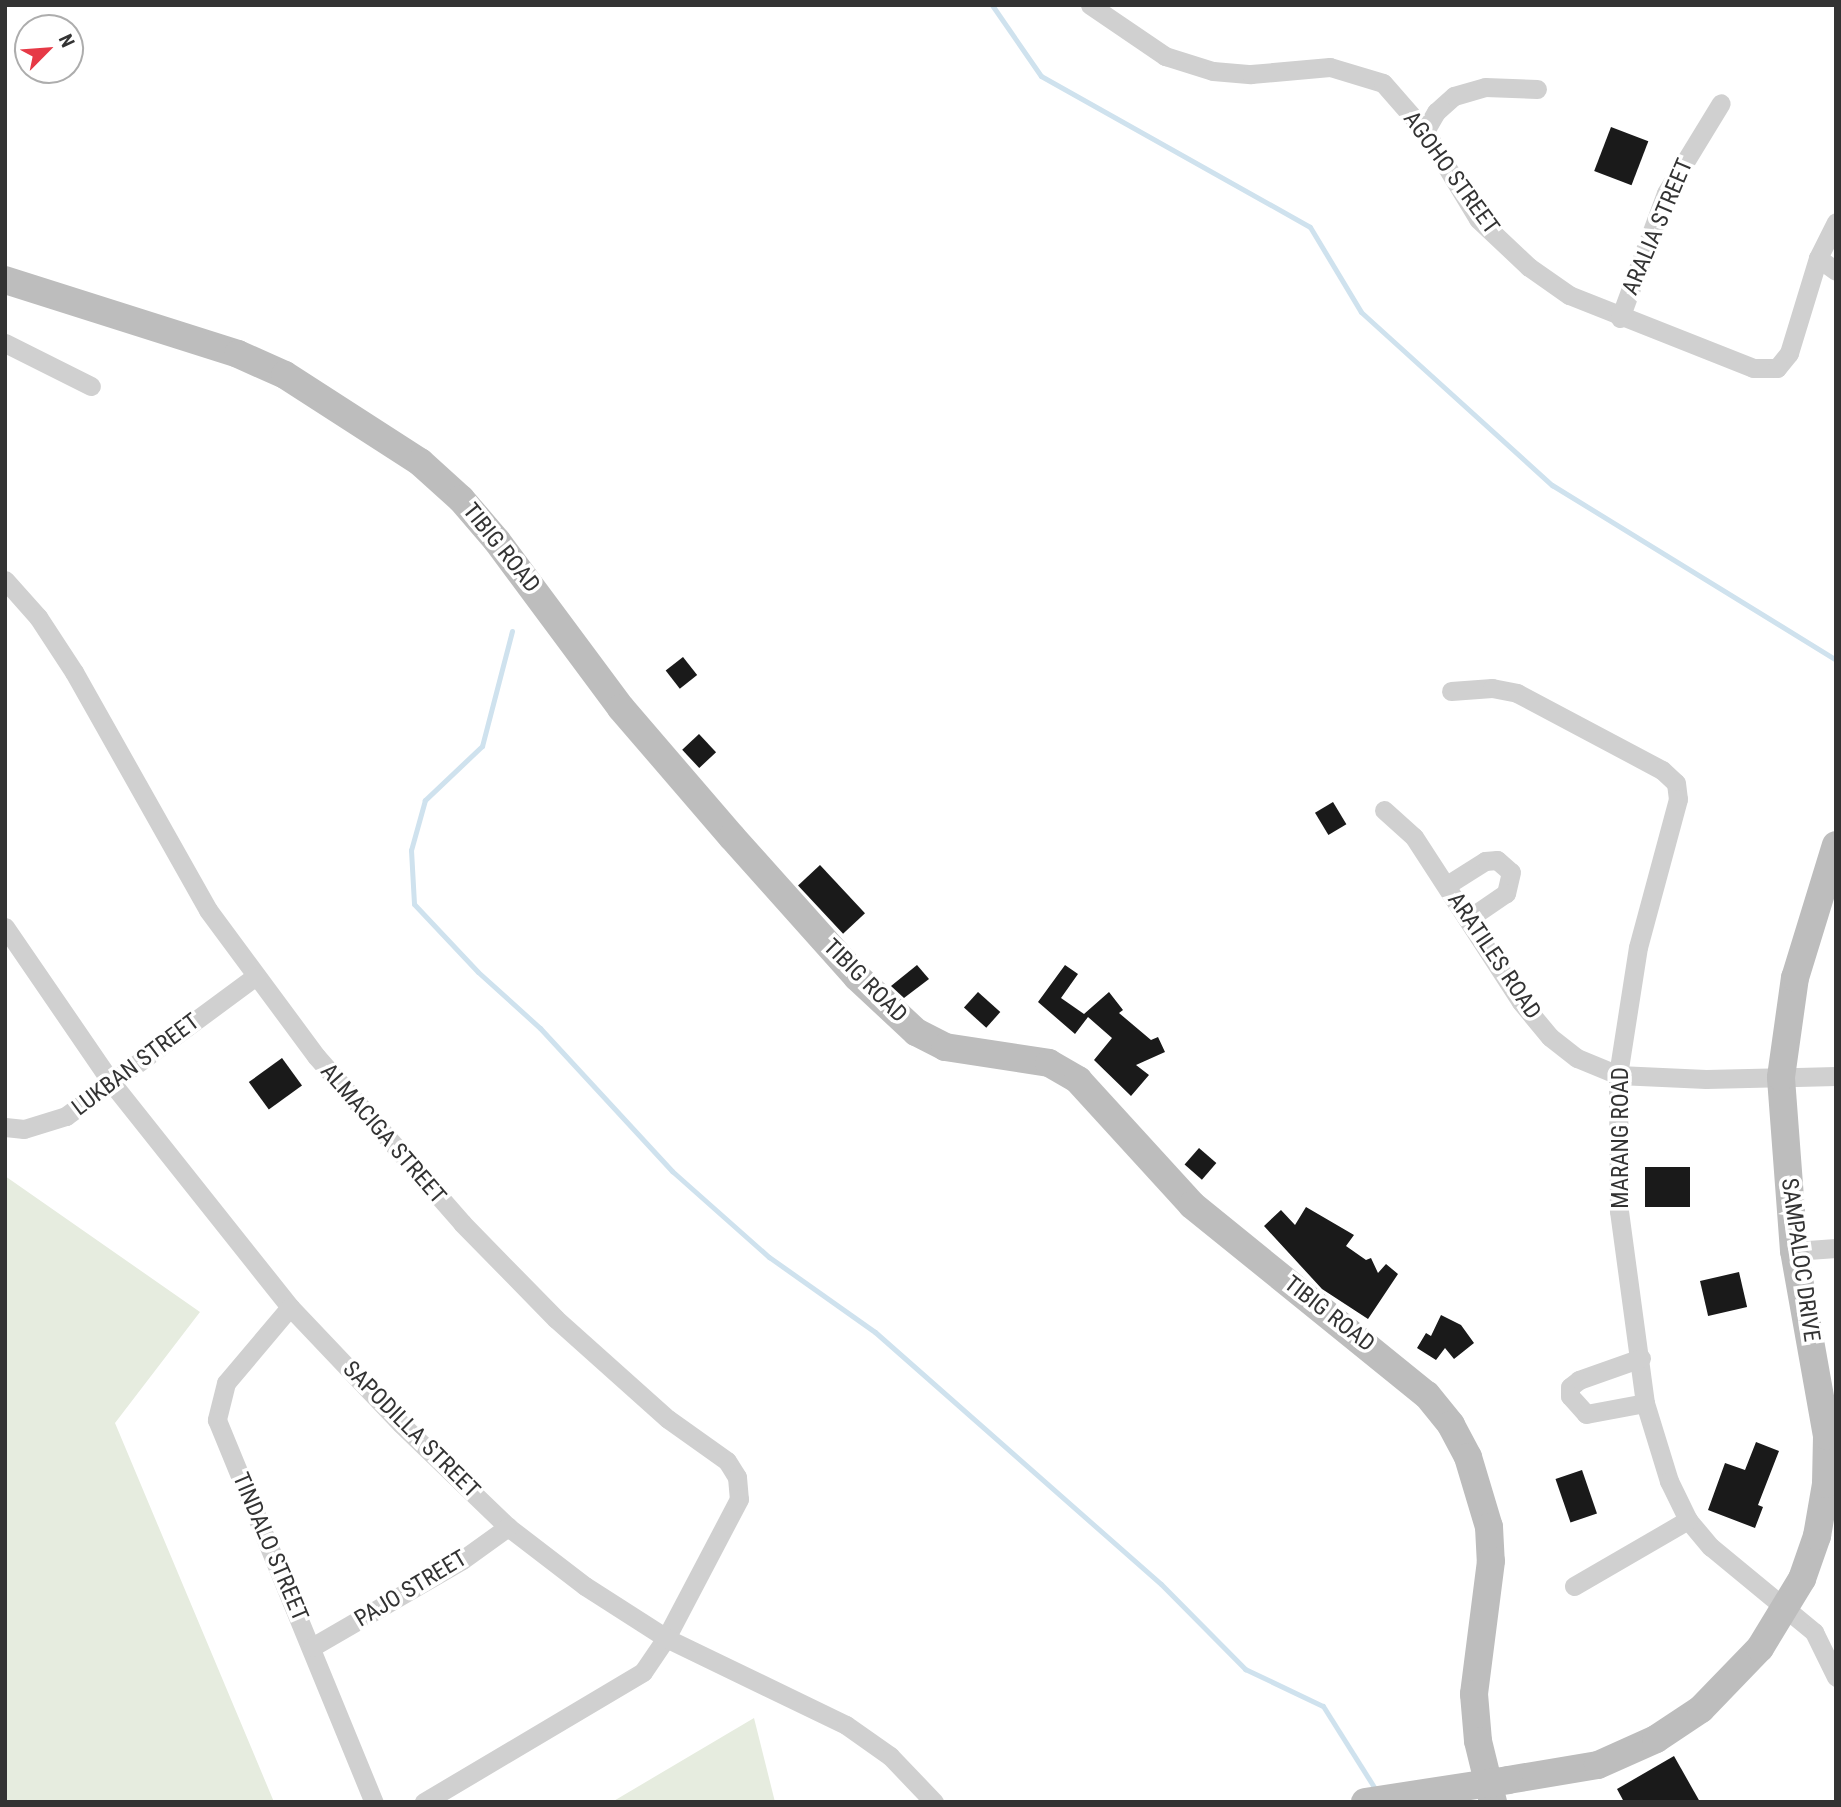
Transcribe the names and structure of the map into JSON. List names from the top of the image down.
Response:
{
  "streets": {
    "main road": ["TIBIG ROAD", "SAMPALOC DRIVE"],
    "street": [
      "AGOHO STREET",
      "ARALIA STREET",
      "ARATILES ROAD",
      "LUKBAN STREET",
      "ALMACIGA STREET",
      "MARANG ROAD",
      "SAPODILLA STREET",
      "TINDALO STREET",
      "PAJO STREET"
    ]
  },
  "crossings": [
    ["AGOHO STREET", "ARALIA STREET"],
    ["TIBIG ROAD", "SAMPALOC DRIVE"],
    ["ARATILES ROAD", "MARANG ROAD"],
    ["ARATILES ROAD", "SAMPALOC DRIVE"],
    ["LUKBAN STREET", "ALMACIGA STREET"],
    ["LUKBAN STREET", "SAPODILLA STREET"],
    ["ALMACIGA STREET", "SAPODILLA STREET"],
    ["MARANG ROAD", "SAMPALOC DRIVE"],
    ["SAPODILLA STREET", "TINDALO STREET"],
    ["SAPODILLA STREET", "PAJO STREET"],
    ["TINDALO STREET", "PAJO STREET"]
  ],
  "north": "top right"
}
